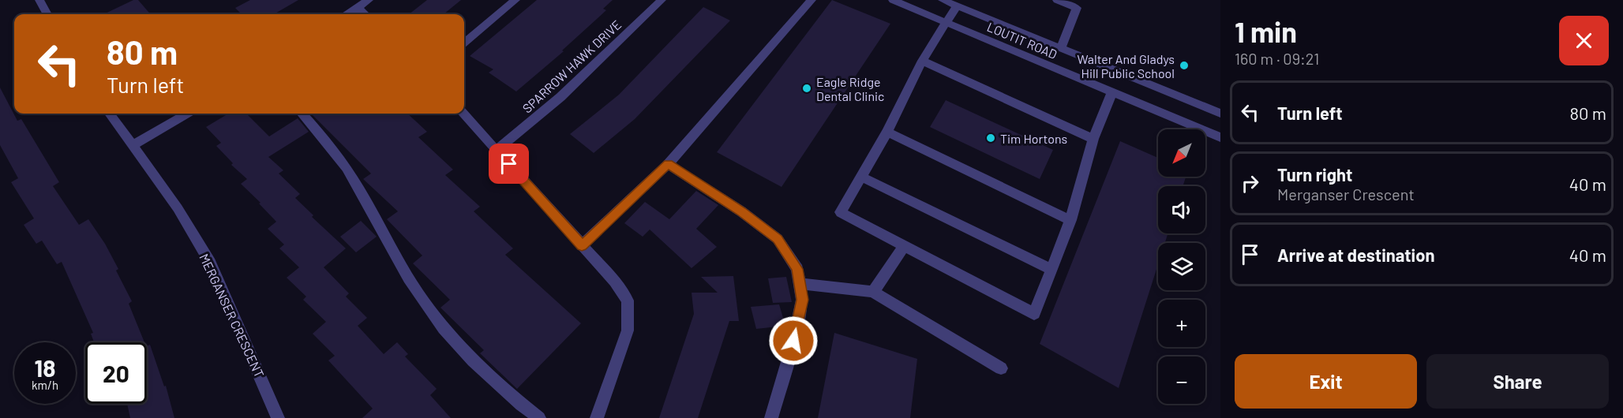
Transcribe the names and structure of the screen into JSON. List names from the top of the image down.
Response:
{
  "streets": {
    "street": ["LOUTIT ROAD", "SPARROW HAWK DRIVE", "MERGANSER CRESCENT"]
  },
  "places": ["Walter And Gladys Hill Public School", "Eagle Ridge Dental Clinic", "Tim Hortons"],
  "north": "bottom left",
  "page": {
    "heading": ["1 min", "160 m · 09:21"],
    "turn": ["80 m", "Turn left"],
    "list": [
      {
        "name": "Turn left",
        "value": "80 m"
      },
      {
        "name": "Turn right",
        "note": "Merganser Crescent",
        "value": "40 m"
      },
      {
        "name": "Arrive at destination",
        "value": "40 m"
      }
    ],
    "map_buttons": ["+", "−"],
    "speed": "18 km/h",
    "limit": "20",
    "buttons": ["Exit", "Share"]
  }
}
